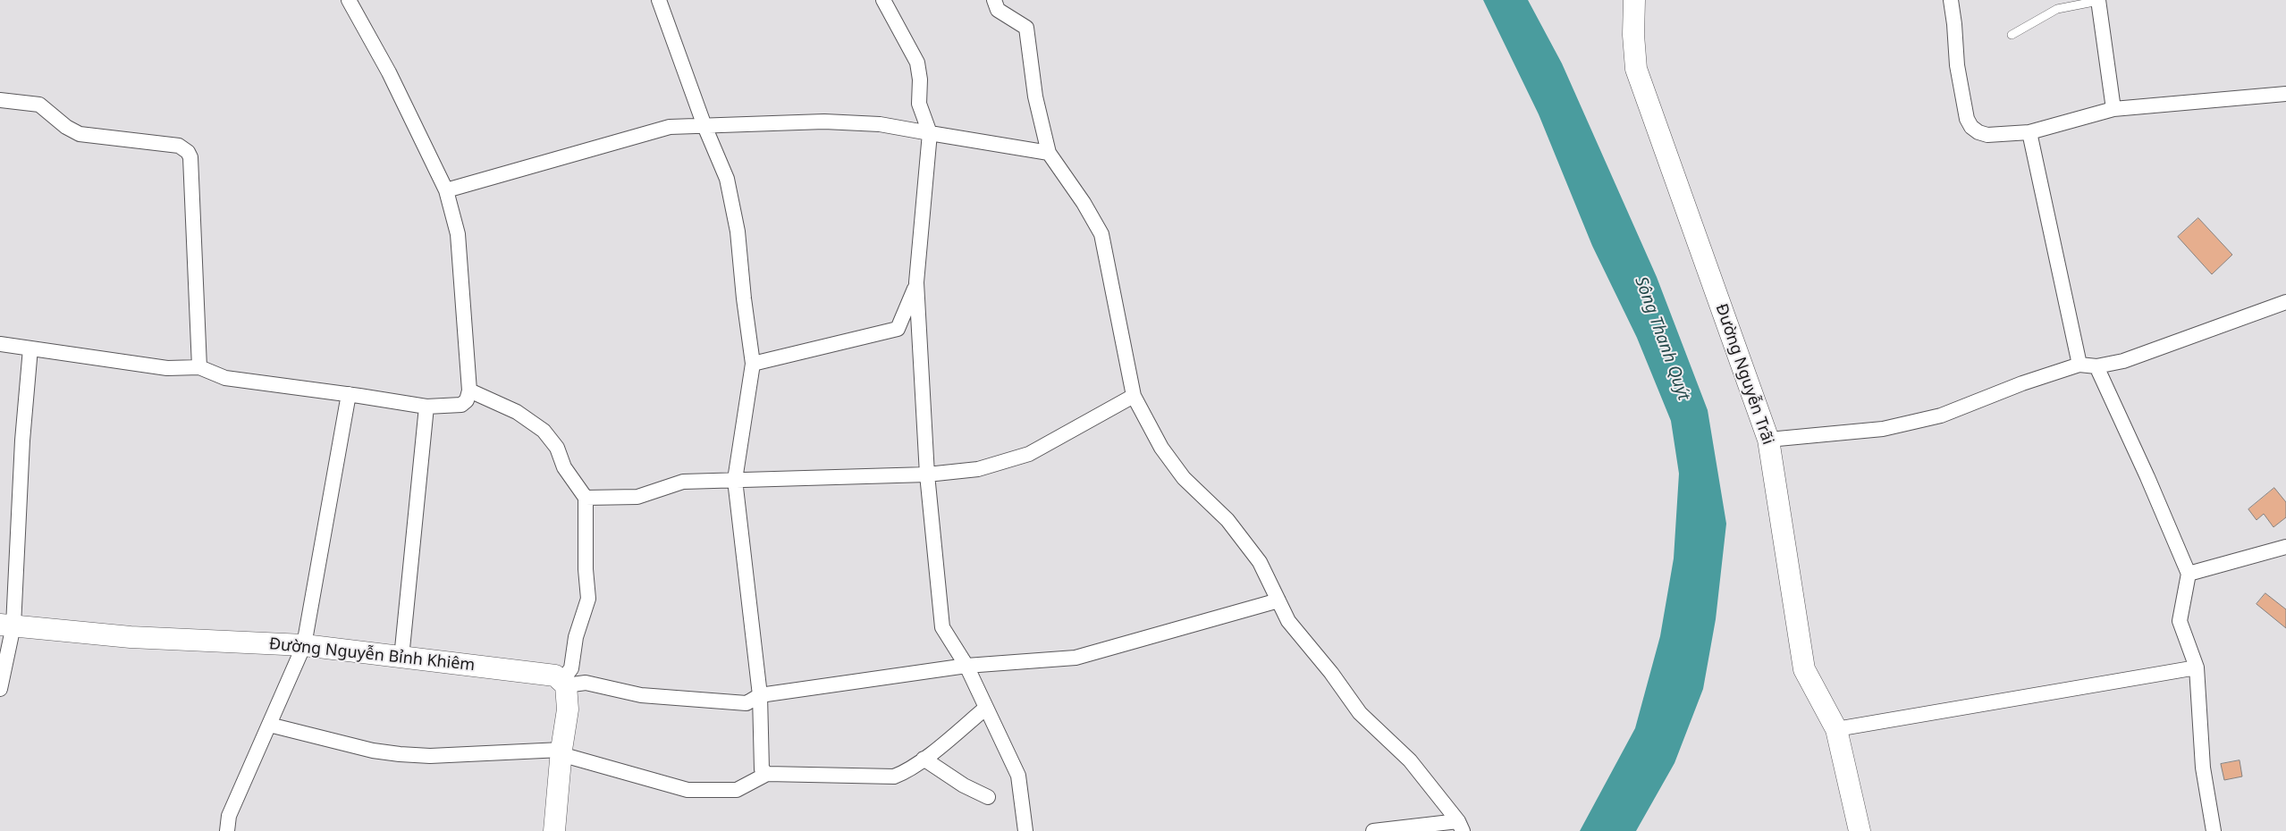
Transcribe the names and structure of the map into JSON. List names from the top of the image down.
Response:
{
  "streets": {
    "street": ["Đường Nguyễn Trãi", "Đường Nguyễn Bỉnh Khiêm"]
  },
  "water": ["Sông Thanh Quýt"]
}
